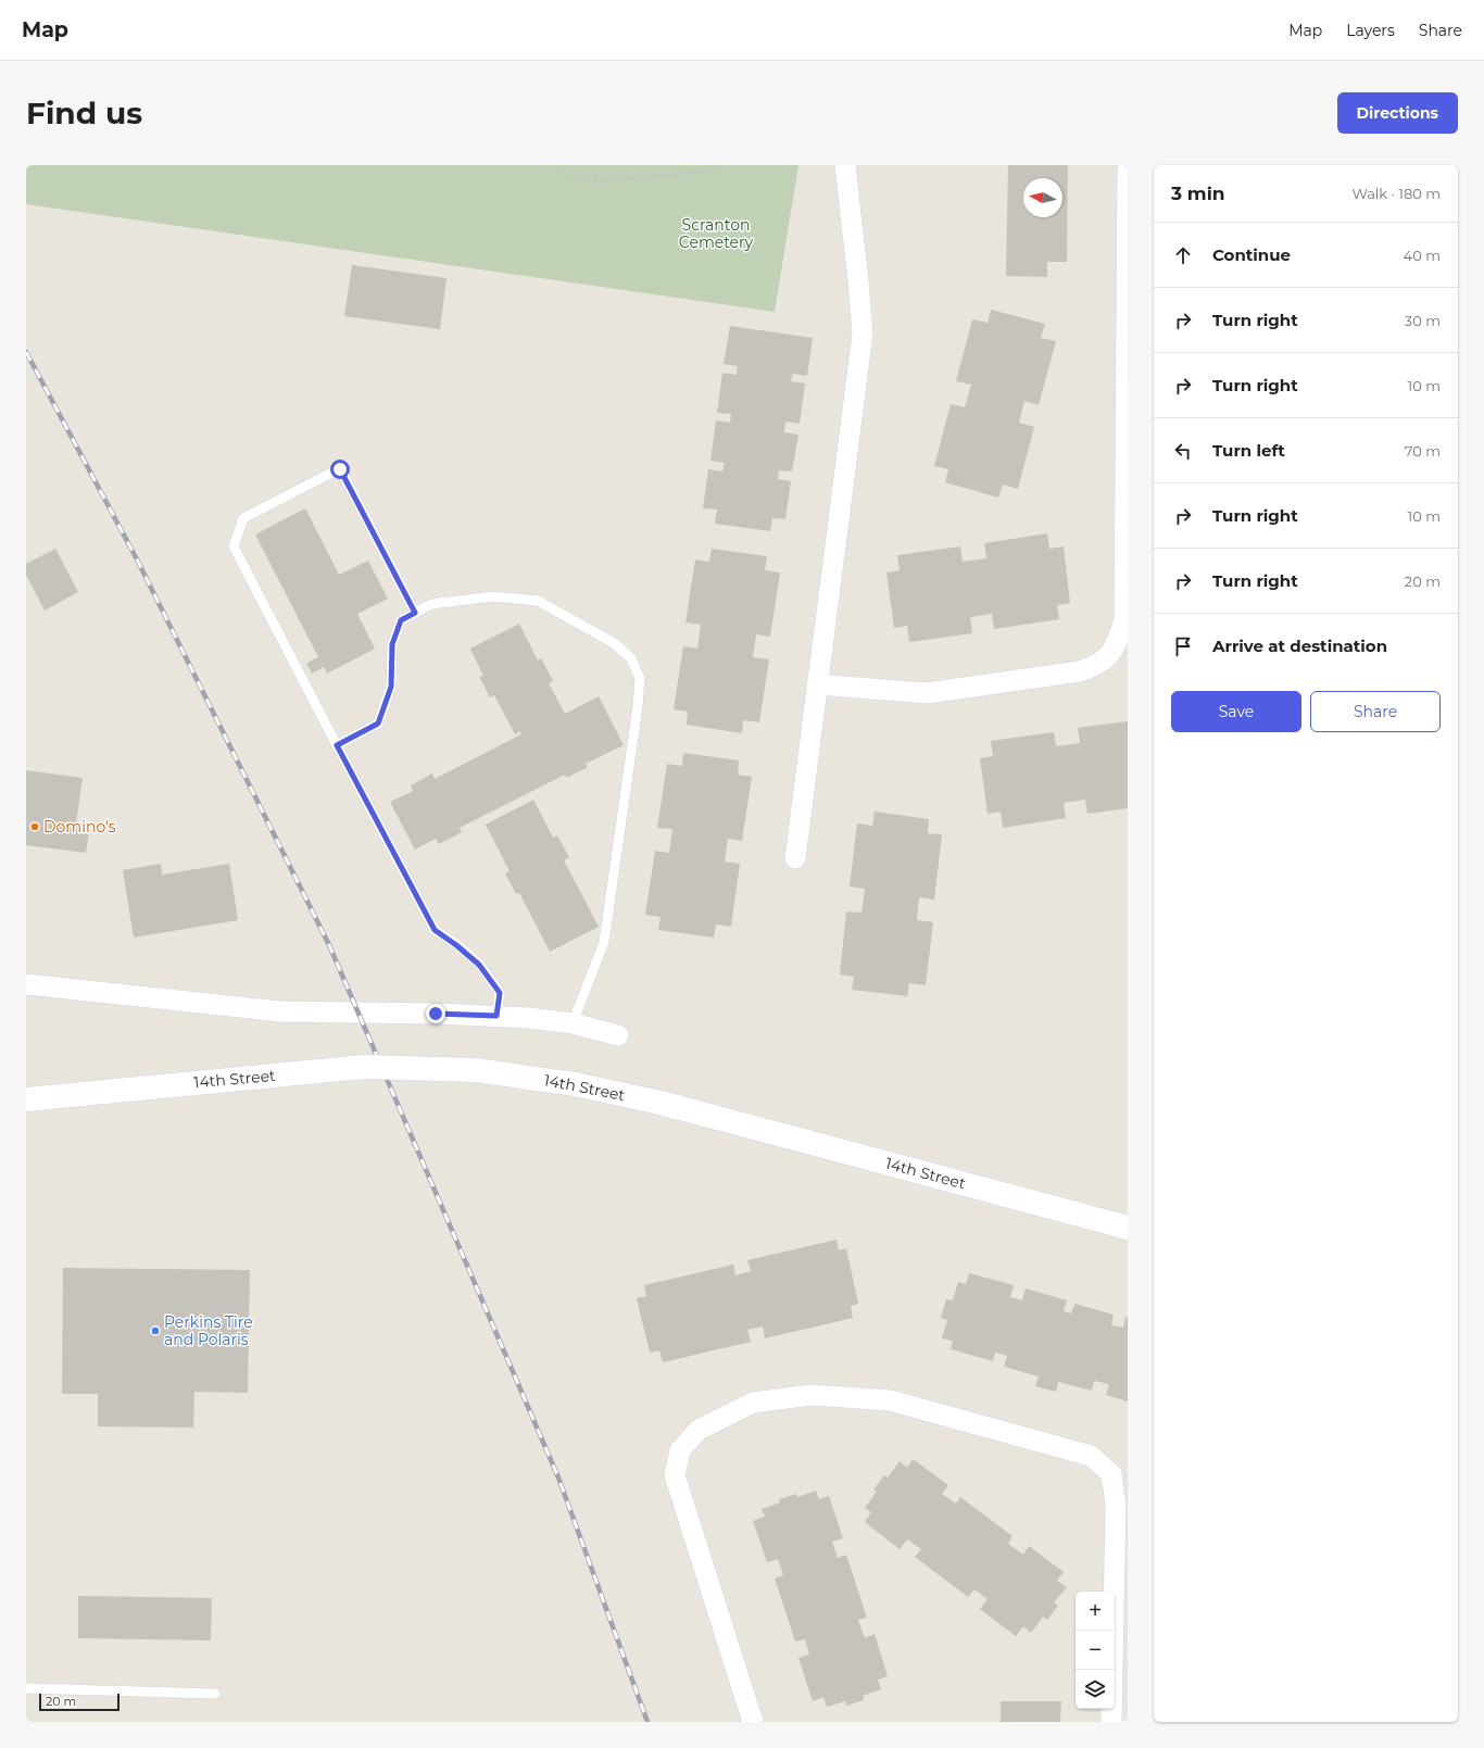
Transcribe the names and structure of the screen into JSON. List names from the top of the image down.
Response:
{
  "streets": {
    "street": ["14th Street"]
  },
  "parks": ["Scranton Cemetery"],
  "places": ["Domino's", "Perkins Tire and Polaris"],
  "scale_bar": "20 m",
  "north": "left",
  "page": {
    "header": "Map",
    "nav": ["Map", "Layers", "Share"],
    "buttons": [
      "Directions",
      ["Save", "Share"]
    ],
    "title": "Find us",
    "heading": ["3 min", "Walk · 180 m"],
    "list": [
      ["Continue", "40 m"],
      ["Turn right", "30 m"],
      ["Turn right", "10 m"],
      ["Turn left", "70 m"],
      ["Turn right", "10 m"],
      ["Turn right", "20 m"],
      "Arrive at destination"
    ],
    "map_buttons": ["+", "−"],
    "scale": "20 m"
  }
}
